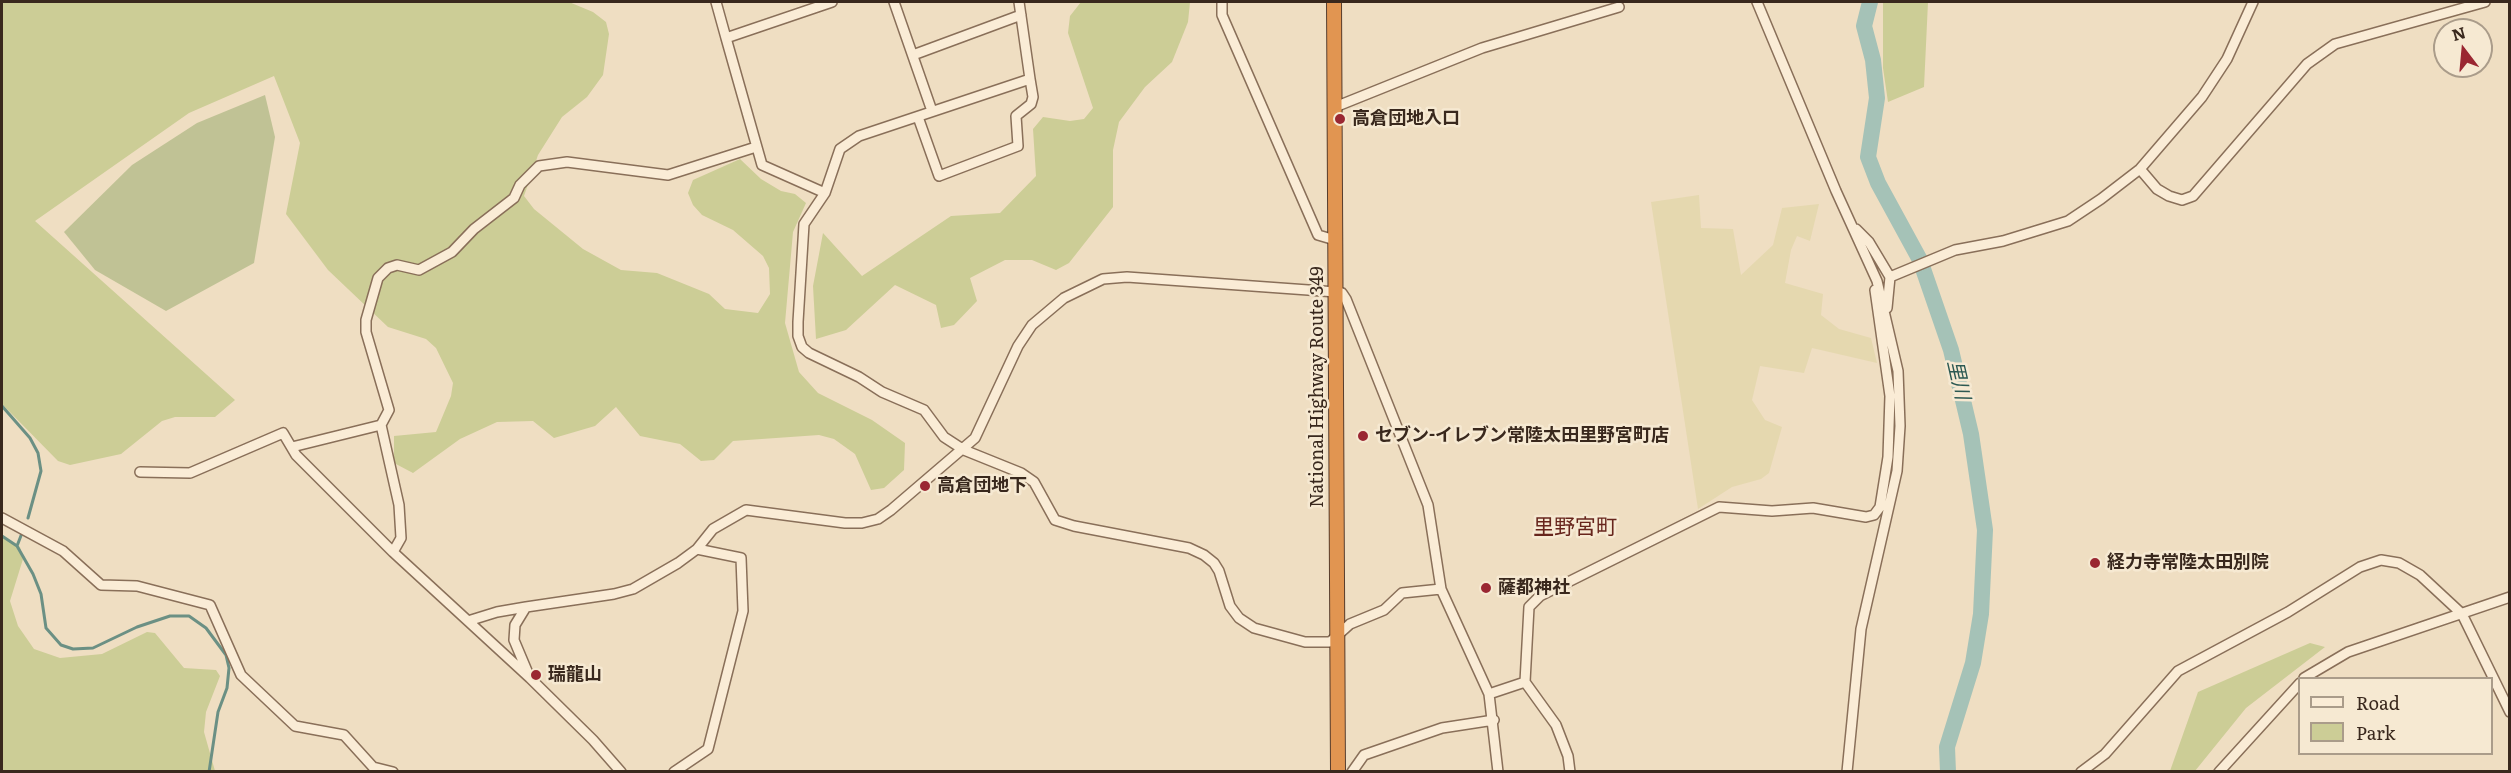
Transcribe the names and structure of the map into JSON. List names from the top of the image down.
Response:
{
  "streets": {
    "highway": ["National Highway Route 349"]
  },
  "districts": ["里野宮町"],
  "water": ["里川"],
  "places": [
    "高倉団地入口",
    "セブン-イレブン常陸太田里野宮町店",
    "高倉団地下",
    "経力寺常陸太田別院",
    "薩都神社",
    "瑞龍山"
  ],
  "legend": ["Road", "Park"],
  "north": "top"
}
